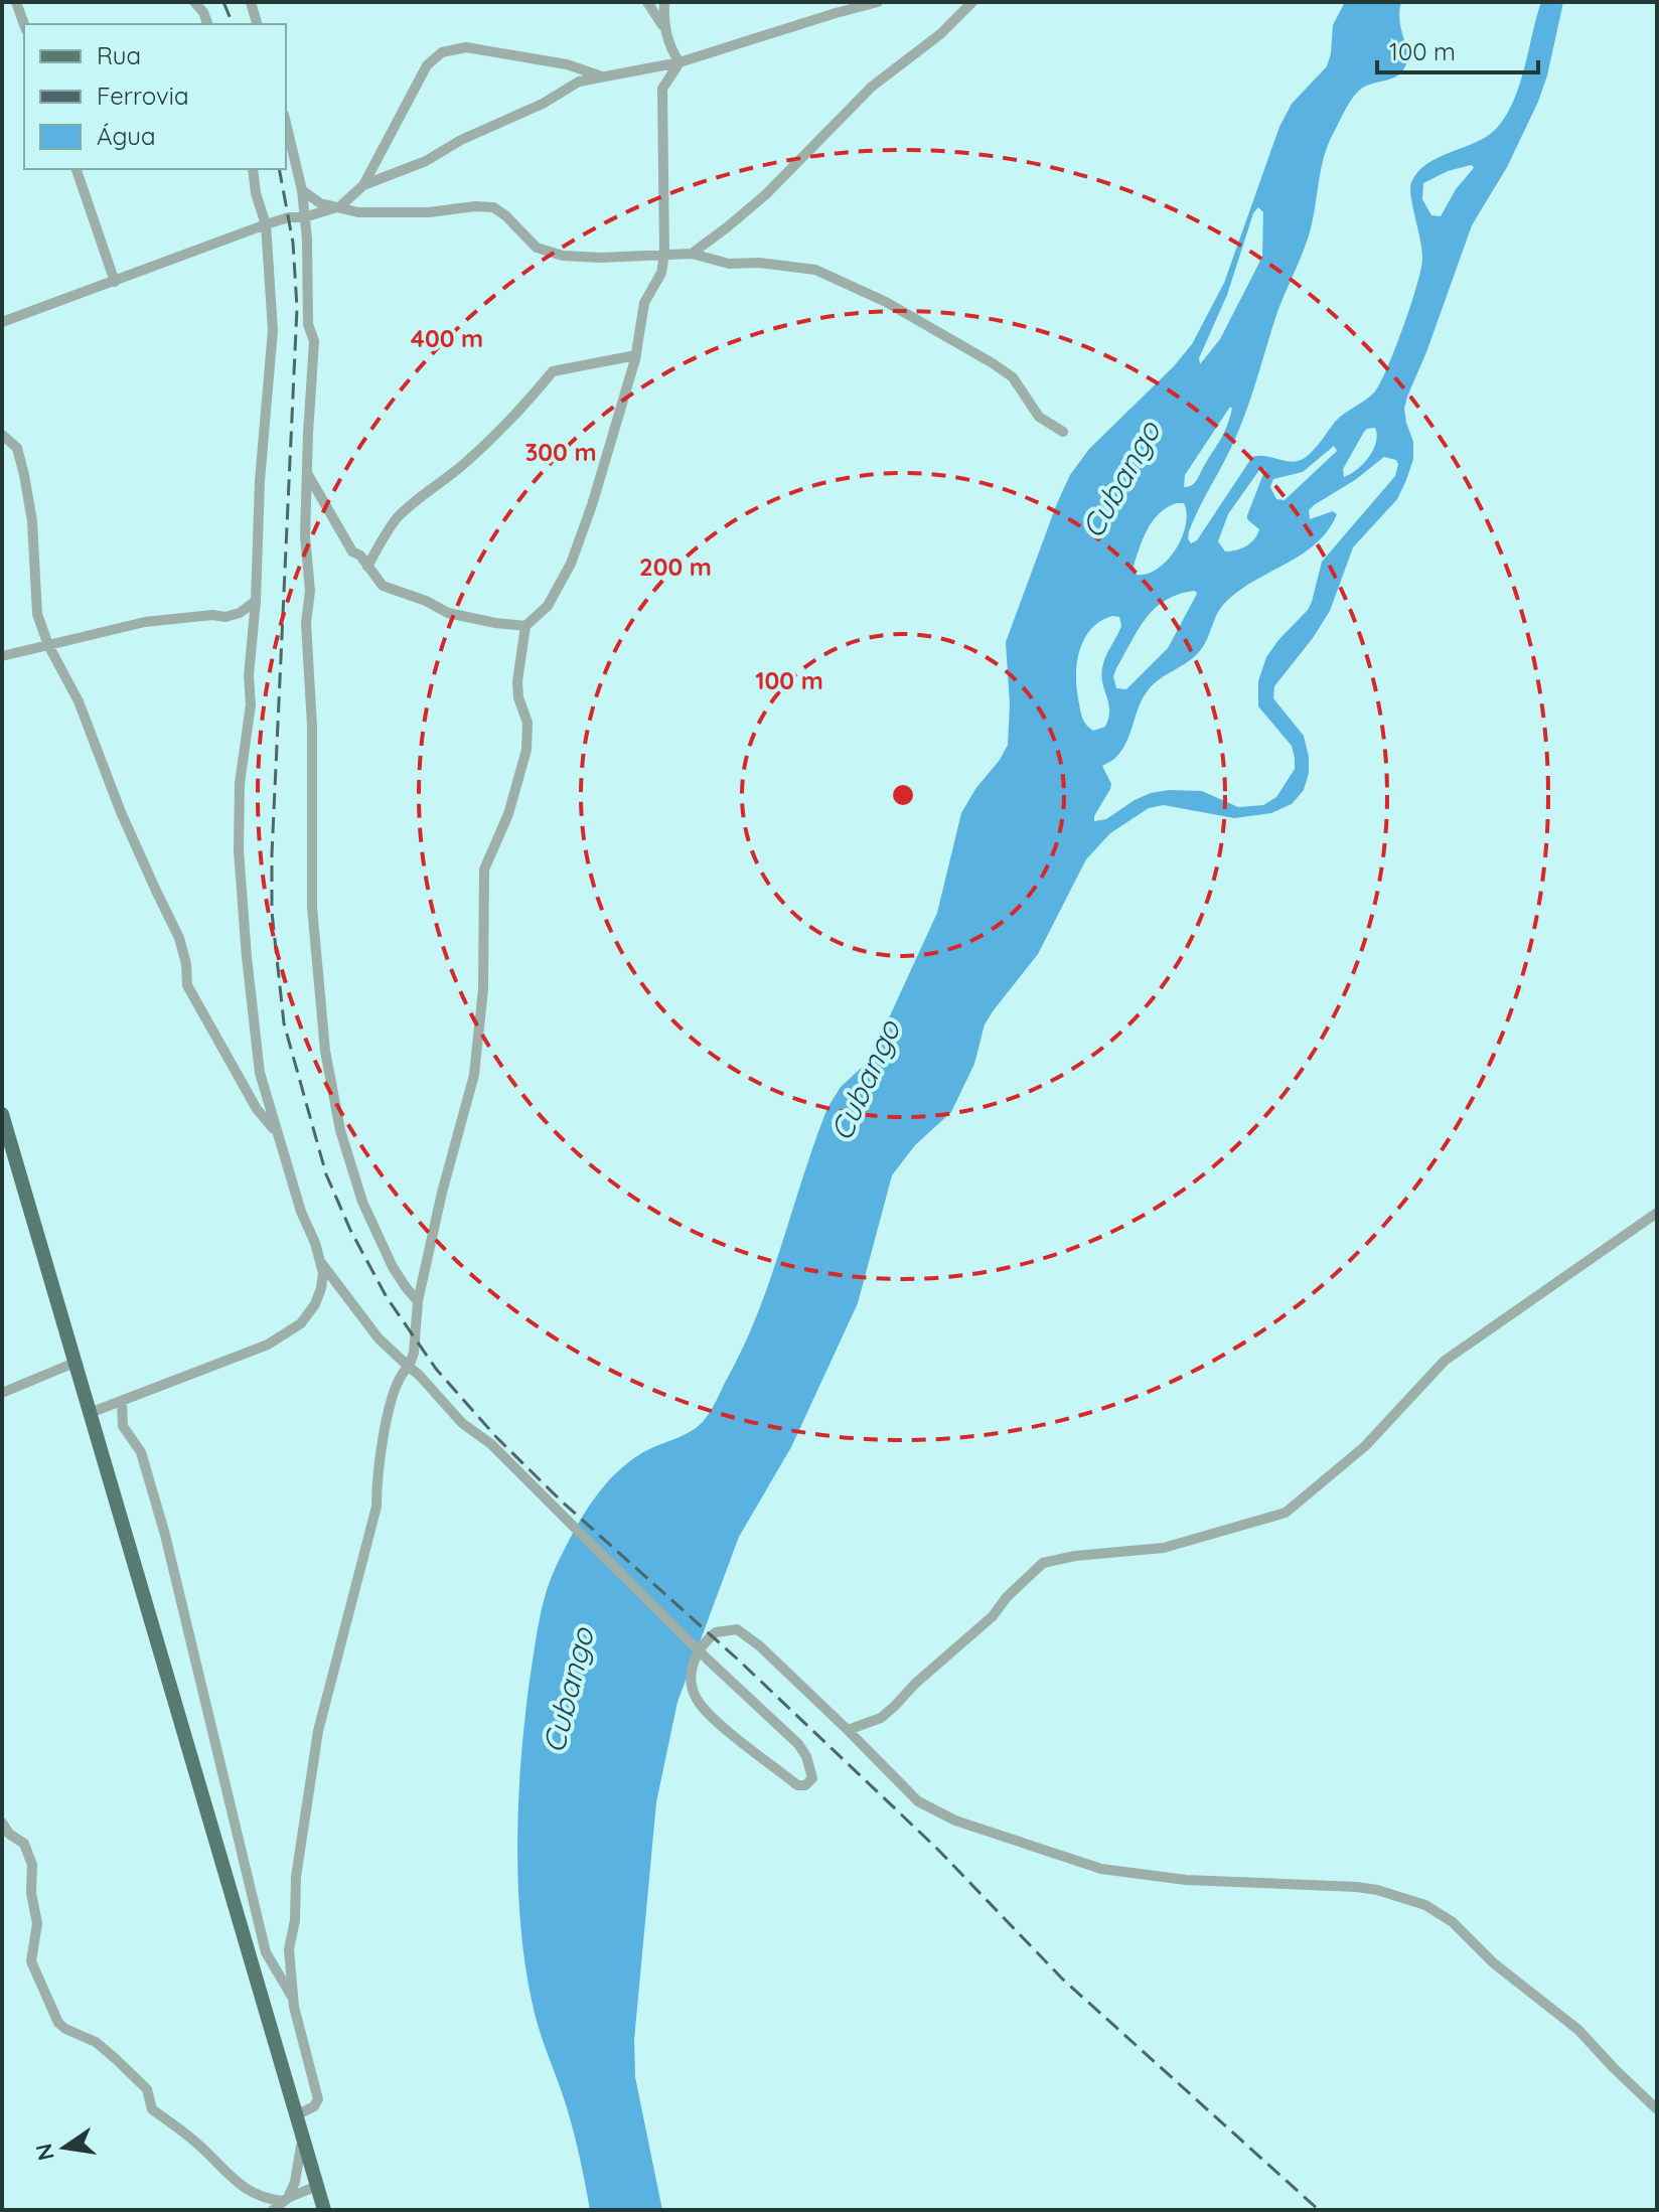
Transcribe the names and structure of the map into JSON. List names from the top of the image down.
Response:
{
  "water": ["Cubango"],
  "legend": ["Rua", "Ferrovia", "Água"],
  "scale_bar": "100 m",
  "north": "left",
  "rings": [
    "400 m",
    "300 m",
    "200 m",
    "100 m"
  ]
}
